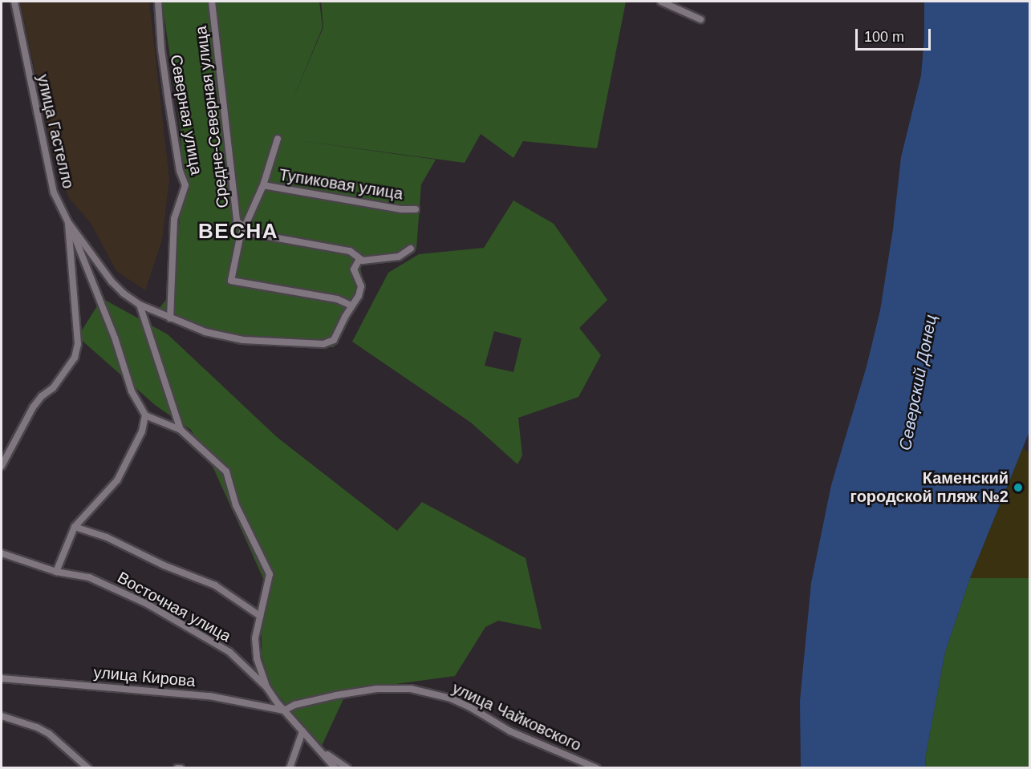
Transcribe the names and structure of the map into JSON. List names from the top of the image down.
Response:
{
  "streets": {
    "street": [
      "Северная улица",
      "Средне-Северная улица",
      "улица Гастелло",
      "Тупиковая улица",
      "Восточная улица",
      "улица Кирова",
      "улица Чайковского"
    ]
  },
  "crossings": [
    ["улица Кирова", "улица Чайковского"]
  ],
  "districts": ["ВЕСНА"],
  "water": ["Северский Донец"],
  "places": ["Каменский городской пляж №2"],
  "scale_bar": "100 m"
}
